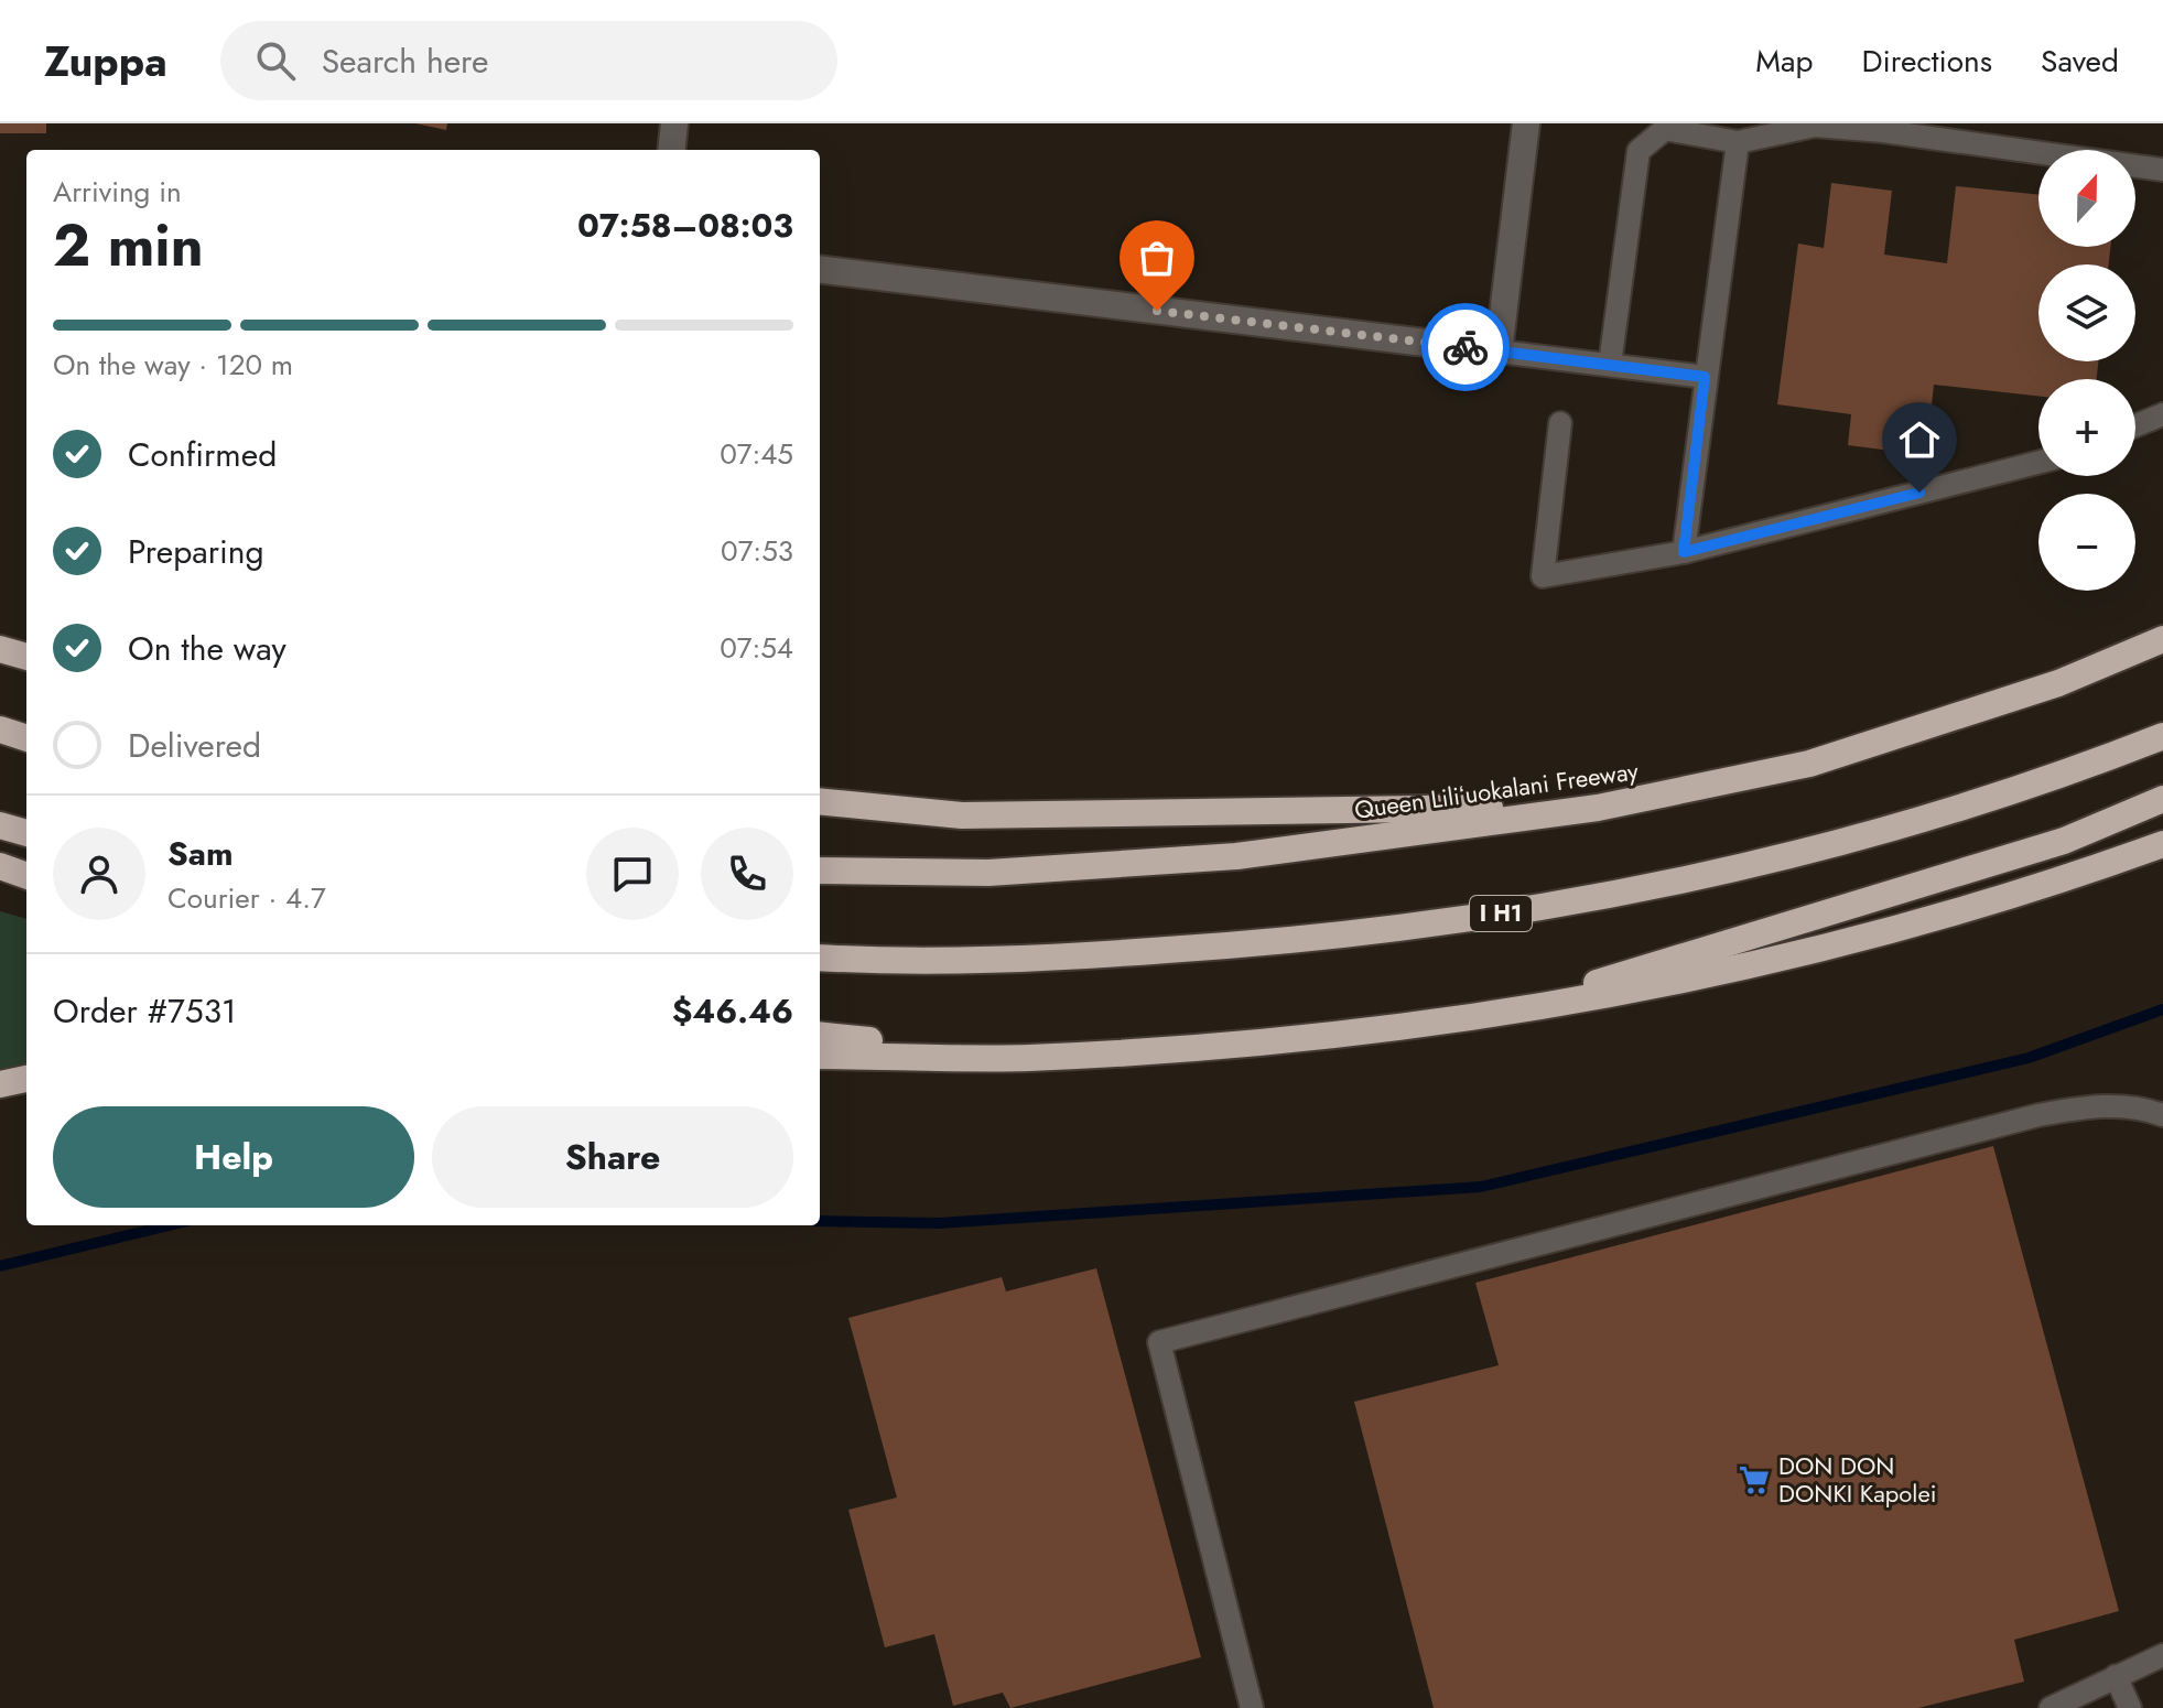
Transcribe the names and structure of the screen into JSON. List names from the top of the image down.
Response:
{
  "streets": {
    "highway": ["Queen Liliʻuokalani Freeway", "I H1"]
  },
  "places": {
    "supermarket": ["DON DON DONKI Kapolei"]
  },
  "north": "top",
  "page": {
    "header": "Zuppa",
    "search": "Search here",
    "nav": ["Map", "Directions", "Saved"],
    "map_buttons": ["+", "−"],
    "heading": ["2 min", "Arriving in", "07:58–08:03"],
    "panel": [
      "Sam",
      "Courier · 4.7",
      "Order #7531",
      "$46.46"
    ],
    "bar": "On the way · 120 m",
    "list": [
      ["Confirmed", "07:45"],
      ["Preparing", "07:53"],
      ["On the way", "07:54"],
      "Delivered"
    ],
    "buttons": ["Help", "Share"]
  }
}
